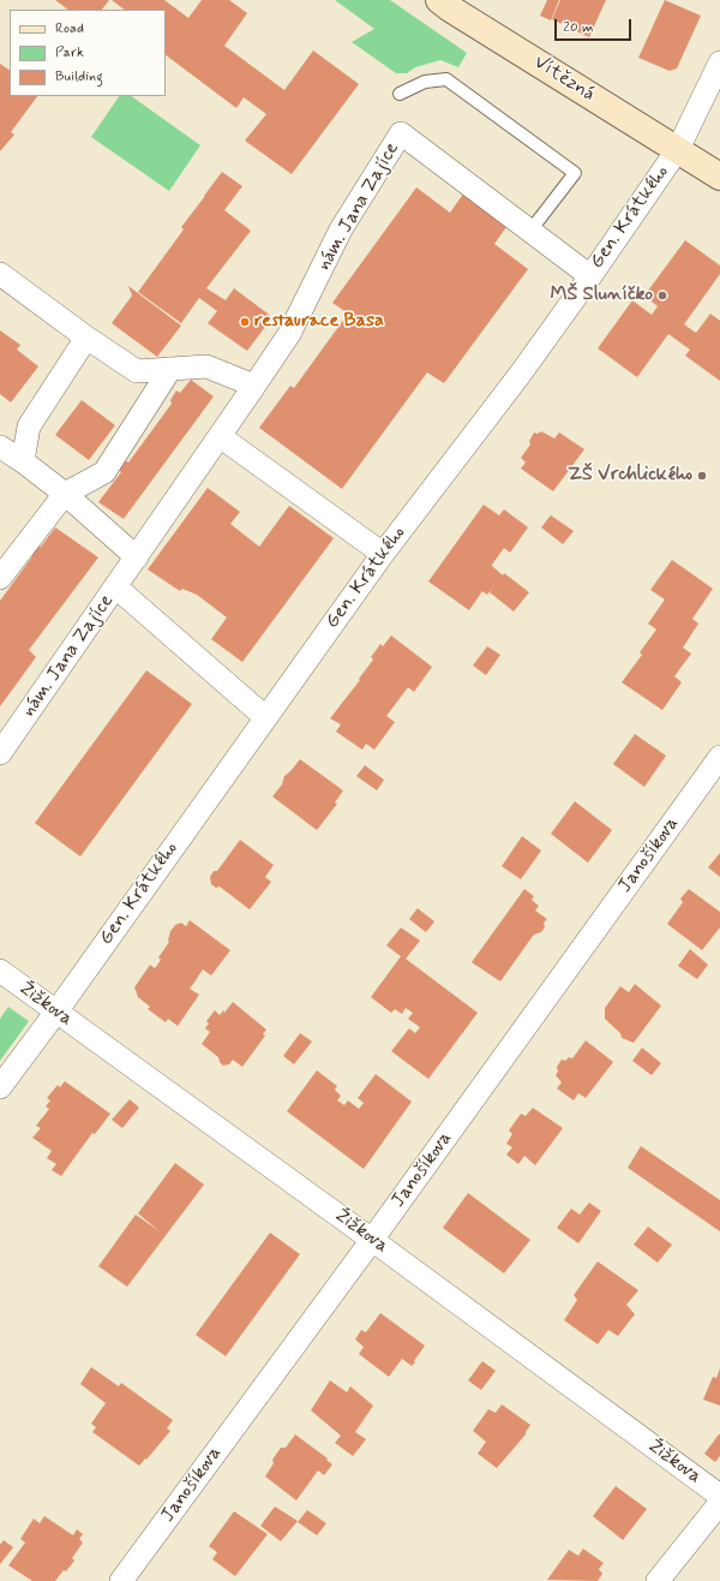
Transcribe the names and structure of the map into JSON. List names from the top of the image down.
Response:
{
  "streets": {
    "main road": ["Vítězná"],
    "street": [
      "nám. Jana Zajíce",
      "Gen. Krátkého",
      "Janošíkova",
      "Žižkova"
    ]
  },
  "crossings": [
    ["Vítězná", "Gen. Krátkého"],
    ["nám. Jana Zajíce", "Gen. Krátkého"],
    ["Gen. Krátkého", "Žižkova"],
    ["Janošíkova", "Žižkova"]
  ],
  "places": ["MŠ Sluníčko", "restaurace Basa", "ZŠ Vrchlického"],
  "legend": ["Road", "Park", "Building"],
  "scale_bar": "20 m"
}
